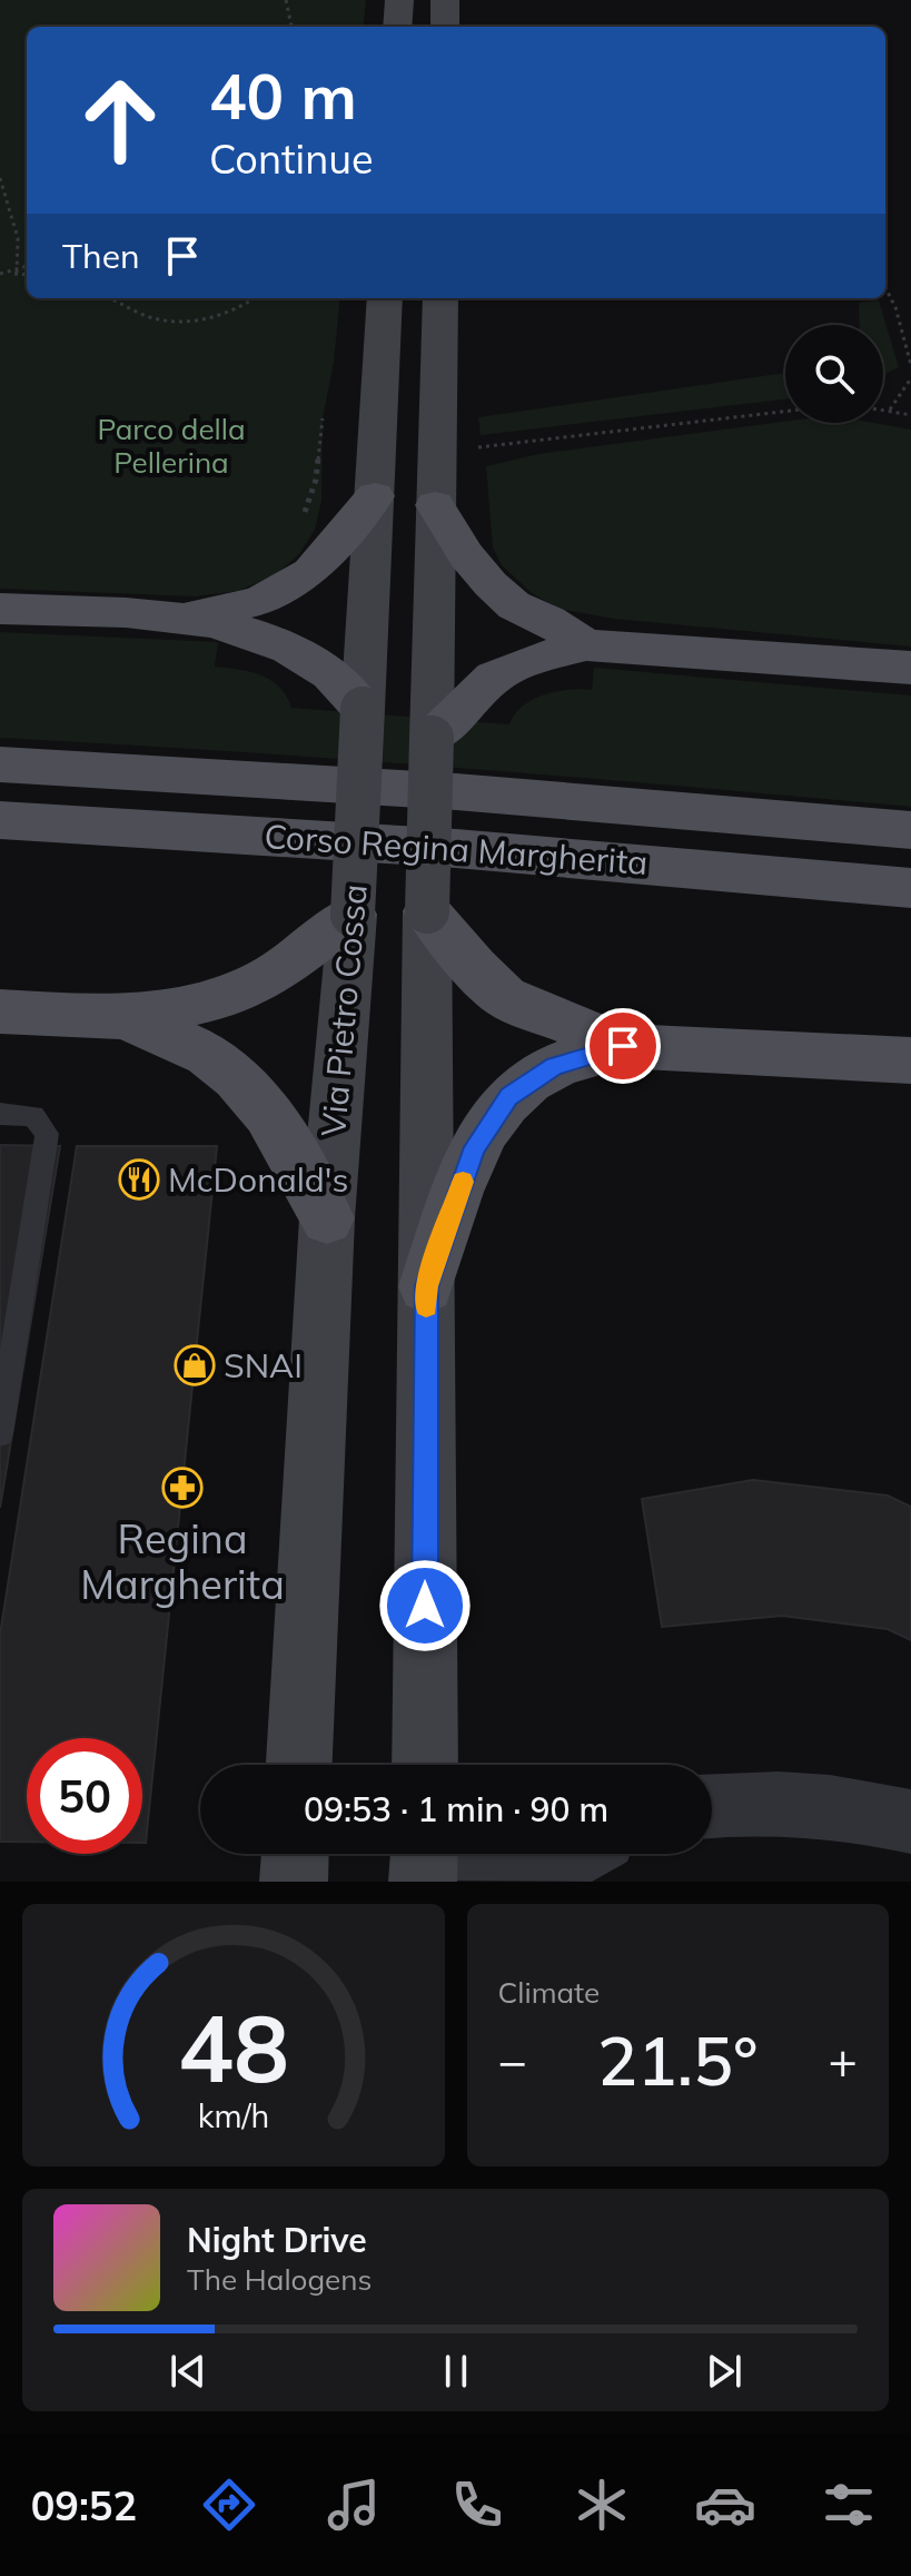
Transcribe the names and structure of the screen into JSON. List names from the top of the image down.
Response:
{
  "streets": {
    "main road": ["Corso Regina Margherita", "Via Pietro Cossa"]
  },
  "parks": ["Parco della Pellerina"],
  "places": {
    "restaurant": ["McDonald's"],
    "shop": ["SNAI"],
    "pharmacy": ["Regina Margherita"]
  },
  "page": {
    "turn": ["40 m", "Continue"],
    "then": "Then",
    "limit": "50",
    "trip": "09:53 · 1 min · 90 m",
    "tile": "Climate",
    "heat": ["−", "21.5°", "+"],
    "song": ["Night Drive", "The Halogens"],
    "tabs": "09:52",
    "gauge": ["48", "km/h"]
  }
}
